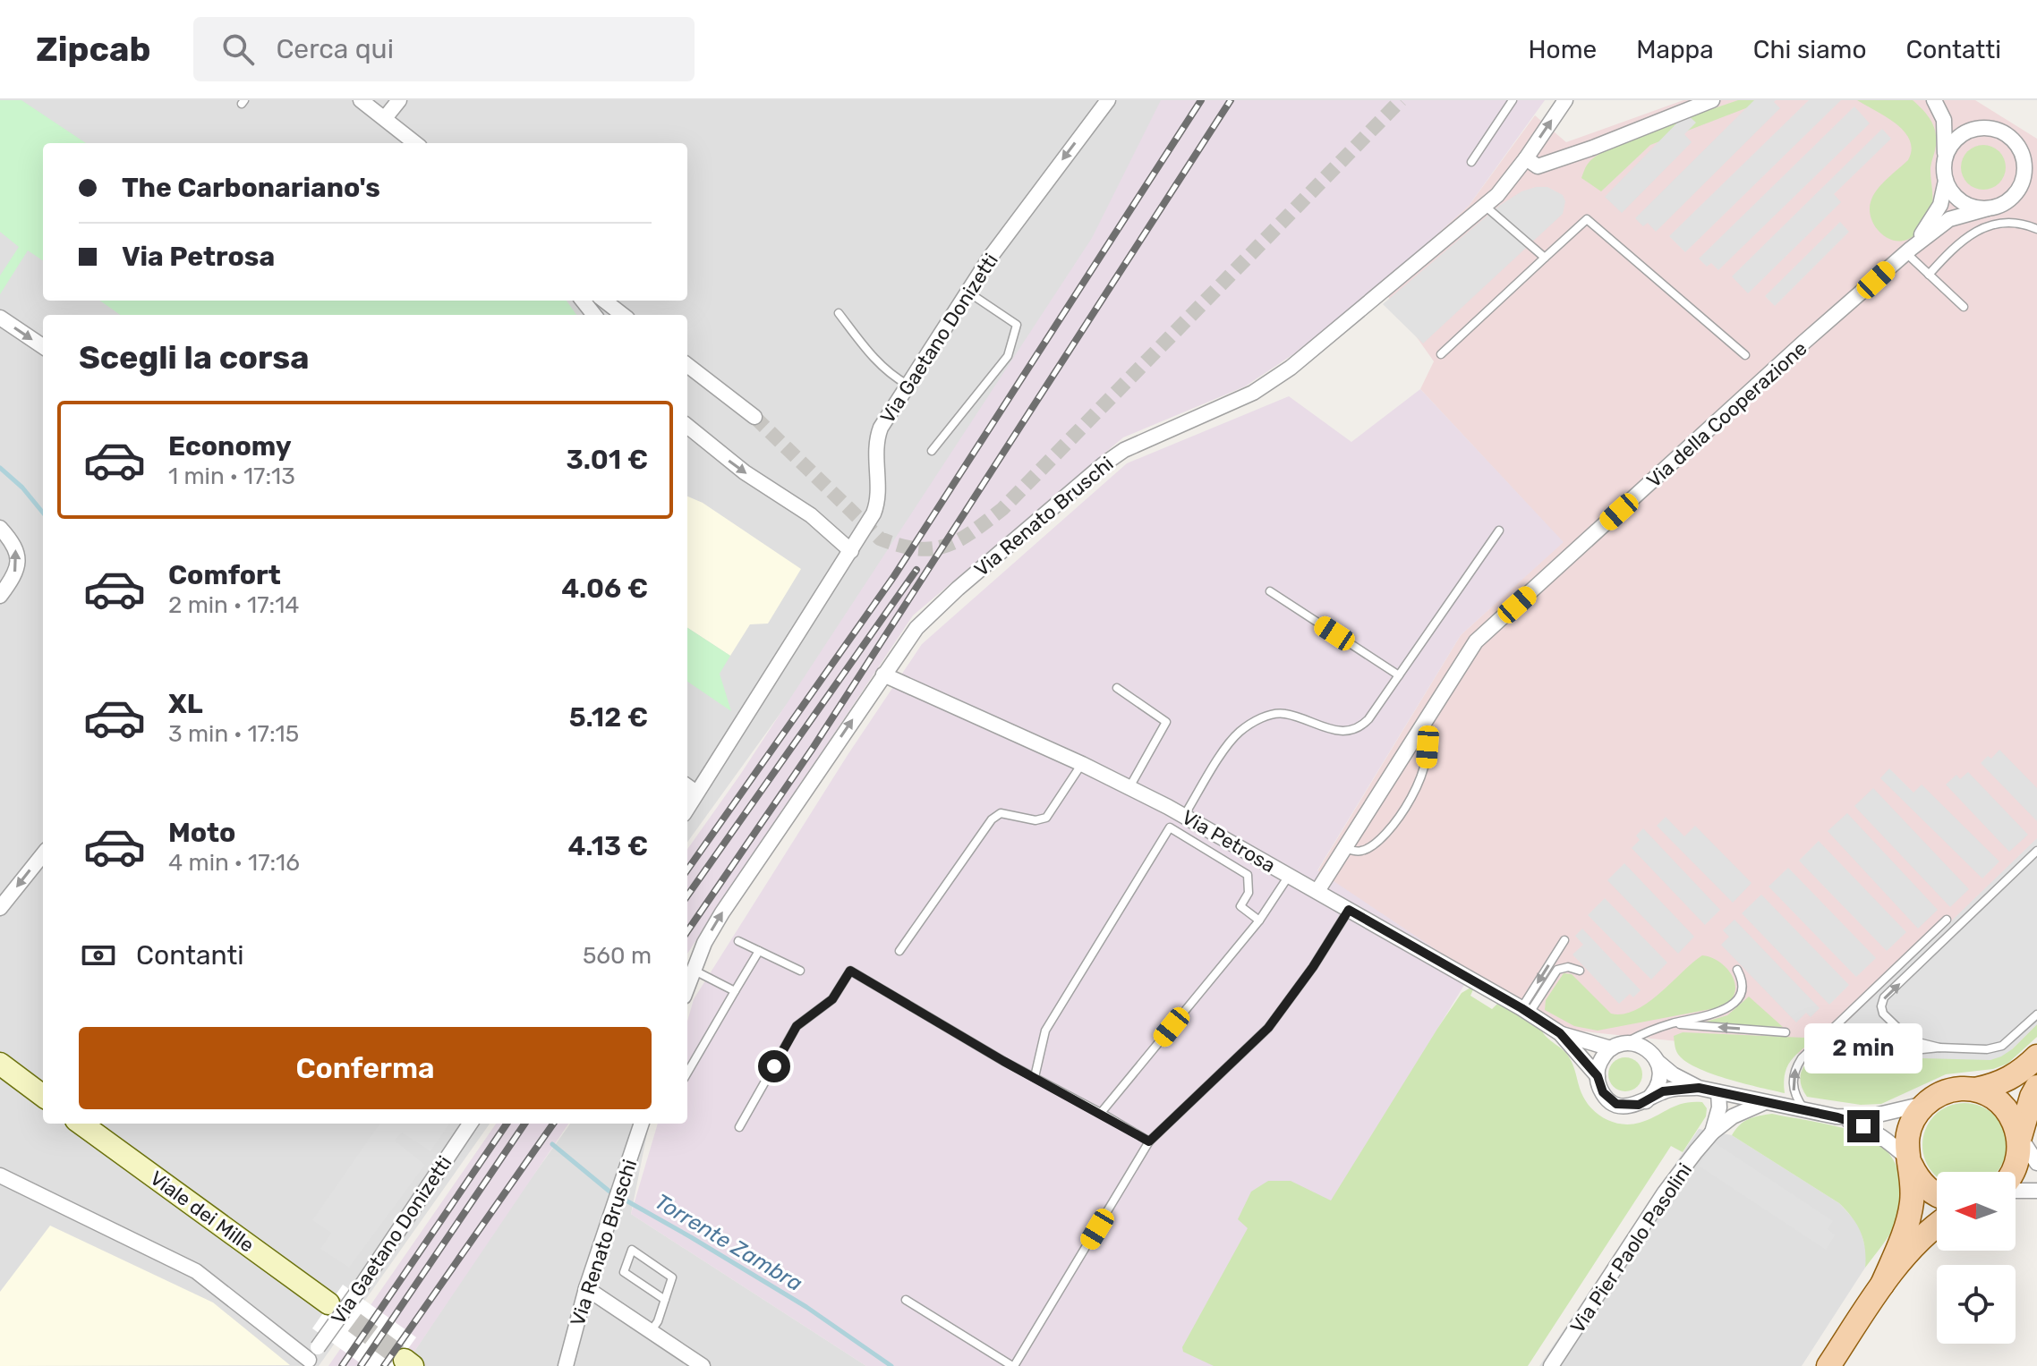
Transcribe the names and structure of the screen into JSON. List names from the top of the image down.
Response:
{
  "streets": {
    "street": [
      "Via Gaetano Donizetti",
      "Via della Cooperazione",
      "Via Renato Bruschi",
      "Via Petrosa",
      "Viale dei Mille",
      "Via Pier Paolo Pasolini"
    ]
  },
  "crossings": [
    ["Via della Cooperazione", "Via Petrosa"],
    ["Via Renato Bruschi", "Via Petrosa"],
    ["Via Petrosa", "Via Pier Paolo Pasolini"]
  ],
  "water": ["Torrente Zambra"],
  "north": "left",
  "page": {
    "header": "Zipcab",
    "search": "Cerca qui",
    "nav": [
      "Home",
      "Mappa",
      "Chi siamo",
      "Contatti"
    ],
    "banner": ["The Carbonariano's", "Via Petrosa"],
    "heading": "Scegli la corsa",
    "list": [
      {
        "name": "Economy",
        "note": "1 min · 17:13",
        "value": "3.01 €"
      },
      {
        "name": "Comfort",
        "note": "2 min · 17:14",
        "value": "4.06 €"
      },
      {
        "name": "XL",
        "note": "3 min · 17:15",
        "value": "5.12 €"
      },
      {
        "name": "Moto",
        "note": "4 min · 17:16",
        "value": "4.13 €"
      }
    ],
    "pay": ["Contanti", "560 m"],
    "buttons": "Conferma",
    "bubble": "2 min"
  }
}
